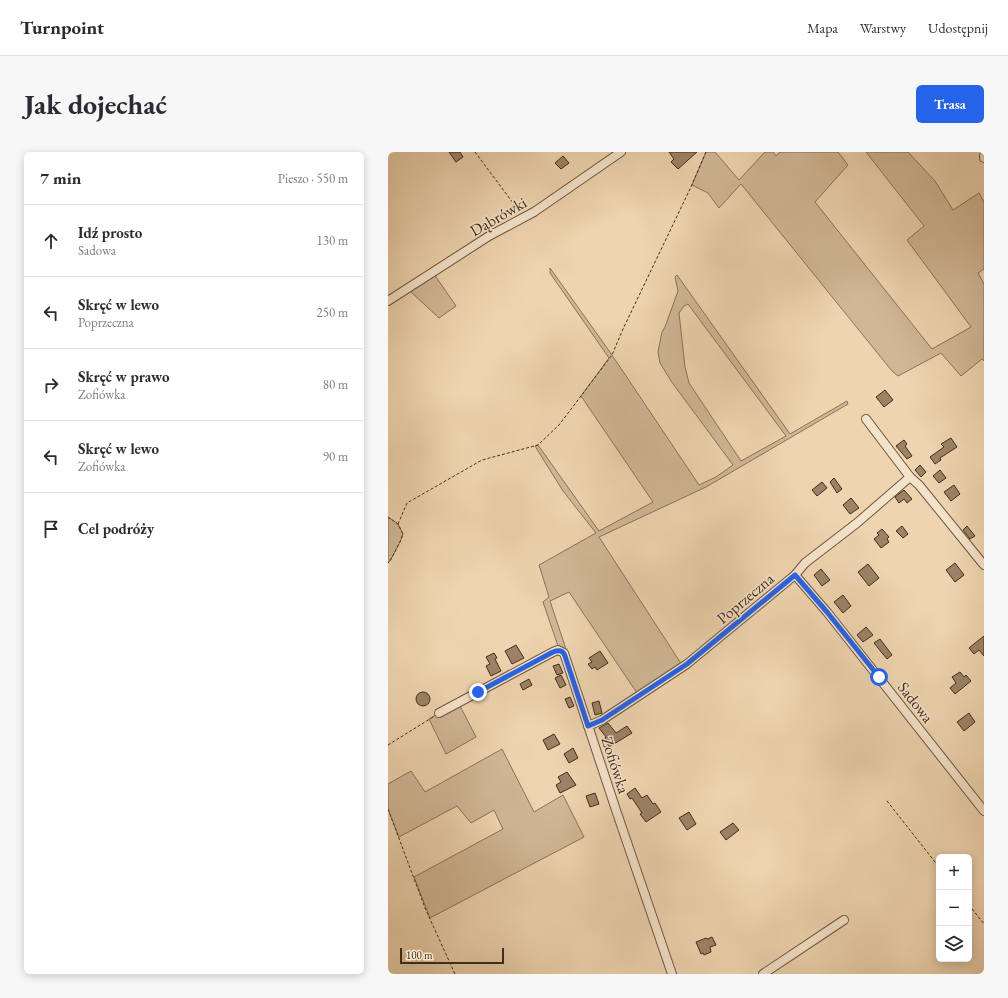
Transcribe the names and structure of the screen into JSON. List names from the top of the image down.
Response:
{
  "streets": {
    "street": [
      "Dąbrówki",
      "Poprzeczna",
      "Sadowa",
      "Zofiówka"
    ]
  },
  "crossings": [
    ["Poprzeczna", "Sadowa"],
    ["Poprzeczna", "Zofiówka"]
  ],
  "scale_bar": "100 m",
  "page": {
    "header": "Turnpoint",
    "nav": ["Mapa", "Warstwy", "Udostępnij"],
    "buttons": "Trasa",
    "title": "Jak dojechać",
    "heading": ["7 min", "Pieszo · 550 m"],
    "list": [
      ["Idź prosto", "Sadowa", "130 m"],
      ["Skręć w lewo", "Poprzeczna", "250 m"],
      ["Skręć w prawo", "Zofiówka", "80 m"],
      ["Skręć w lewo", "Zofiówka", "90 m"],
      "Cel podróży"
    ],
    "map_buttons": ["+", "−"],
    "scale": "100 m"
  }
}
